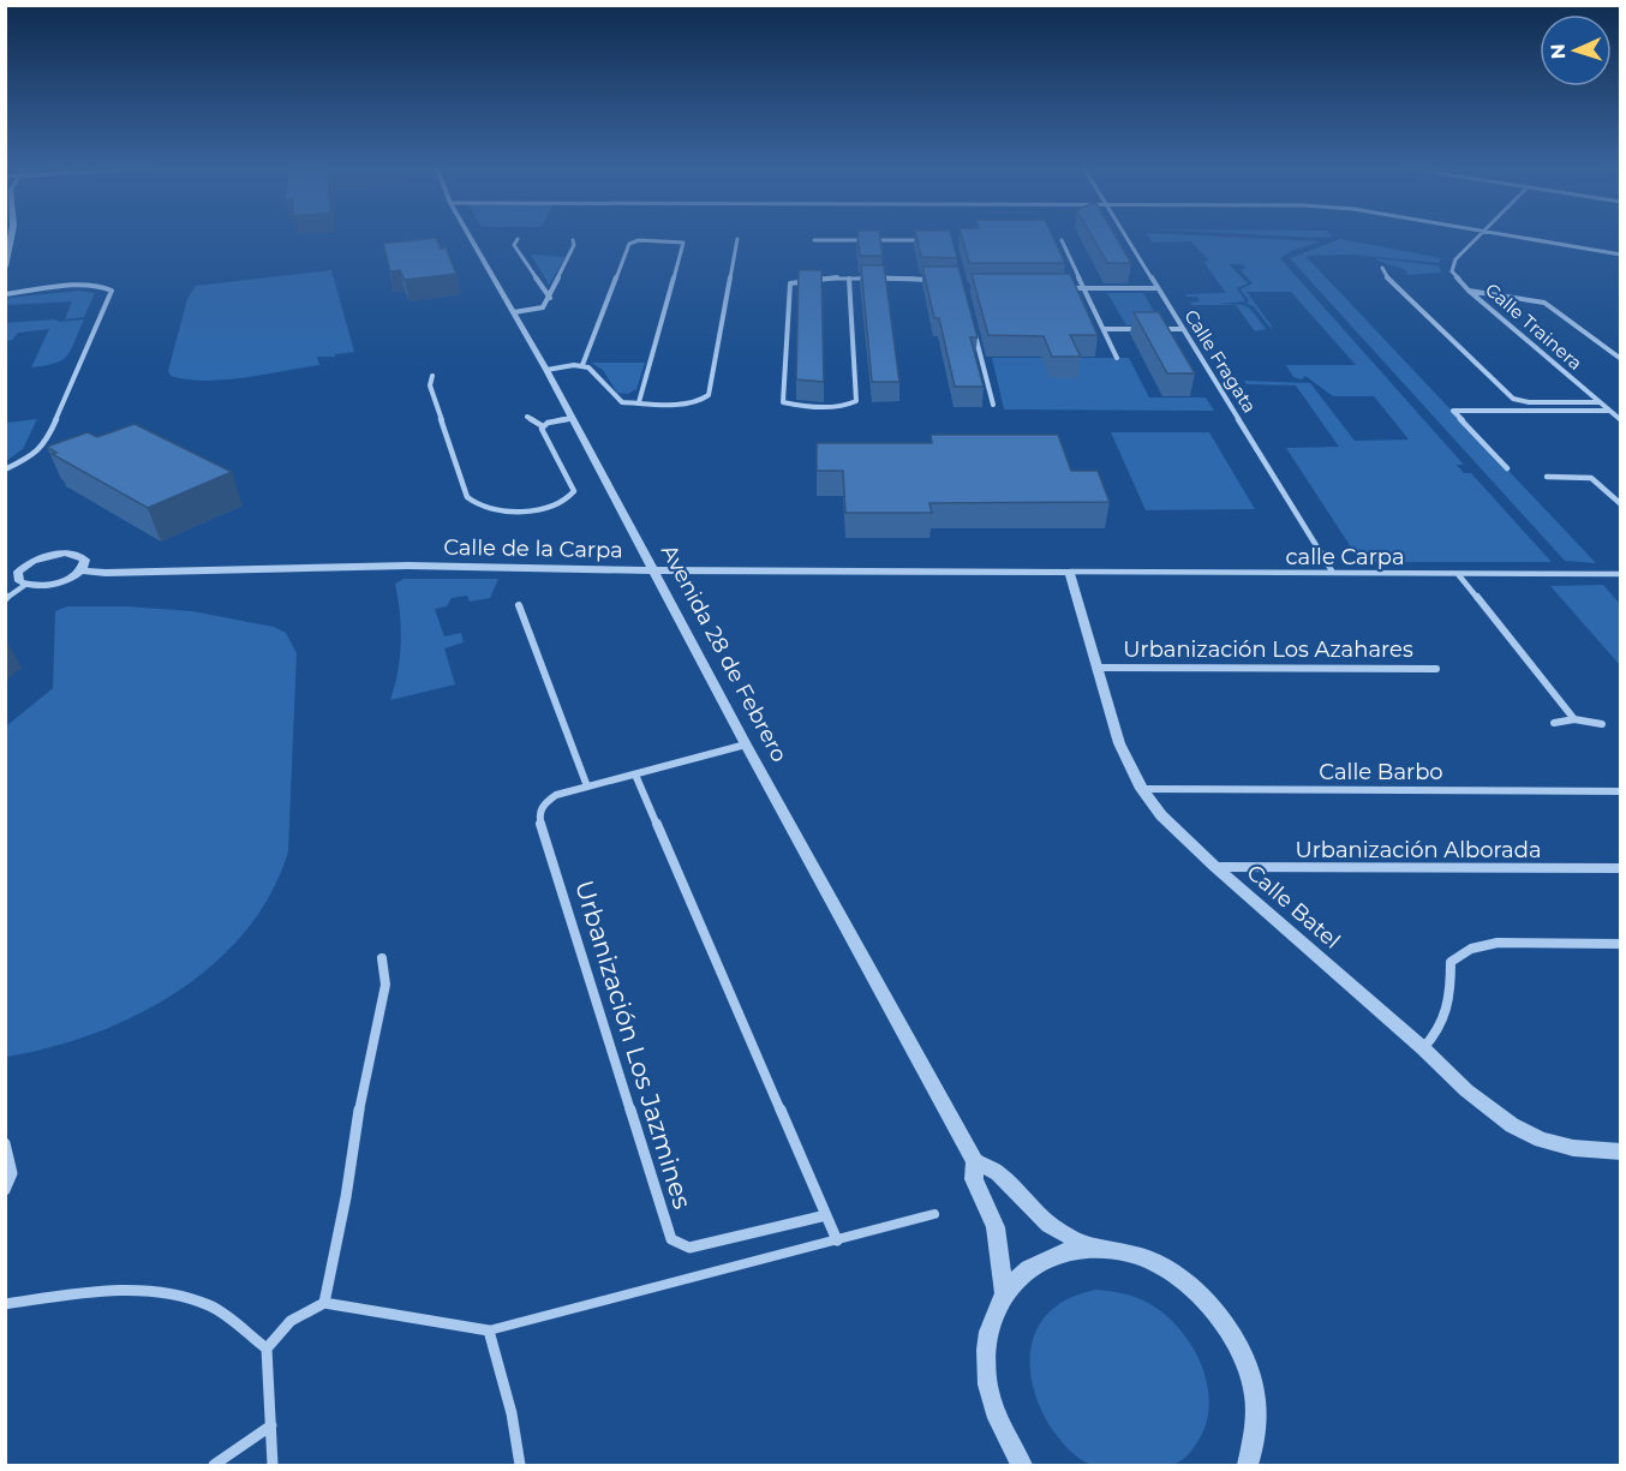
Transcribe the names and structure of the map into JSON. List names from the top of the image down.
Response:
{
  "streets": {
    "street": [
      "Calle Trainera",
      "Calle Fragata",
      "Calle de la Carpa",
      "calle Carpa",
      "Urbanización Los Azahares",
      "Avenida 28 de Febrero",
      "Calle Barbo",
      "Urbanización Alborada",
      "Calle Batel",
      "Urbanización Los Jazmines"
    ]
  },
  "crossings": [
    ["Calle Fragata", "calle Carpa"],
    ["Calle de la Carpa", "calle Carpa"],
    ["Calle de la Carpa", "Avenida 28 de Febrero"],
    ["Calle de la Carpa", "Calle Batel"],
    ["calle Carpa", "Calle Batel"],
    ["Urbanización Los Azahares", "Calle Batel"],
    ["Avenida 28 de Febrero", "Urbanización Los Jazmines"],
    ["Calle Barbo", "Calle Batel"],
    ["Urbanización Alborada", "Calle Batel"]
  ],
  "north": "left"
}
